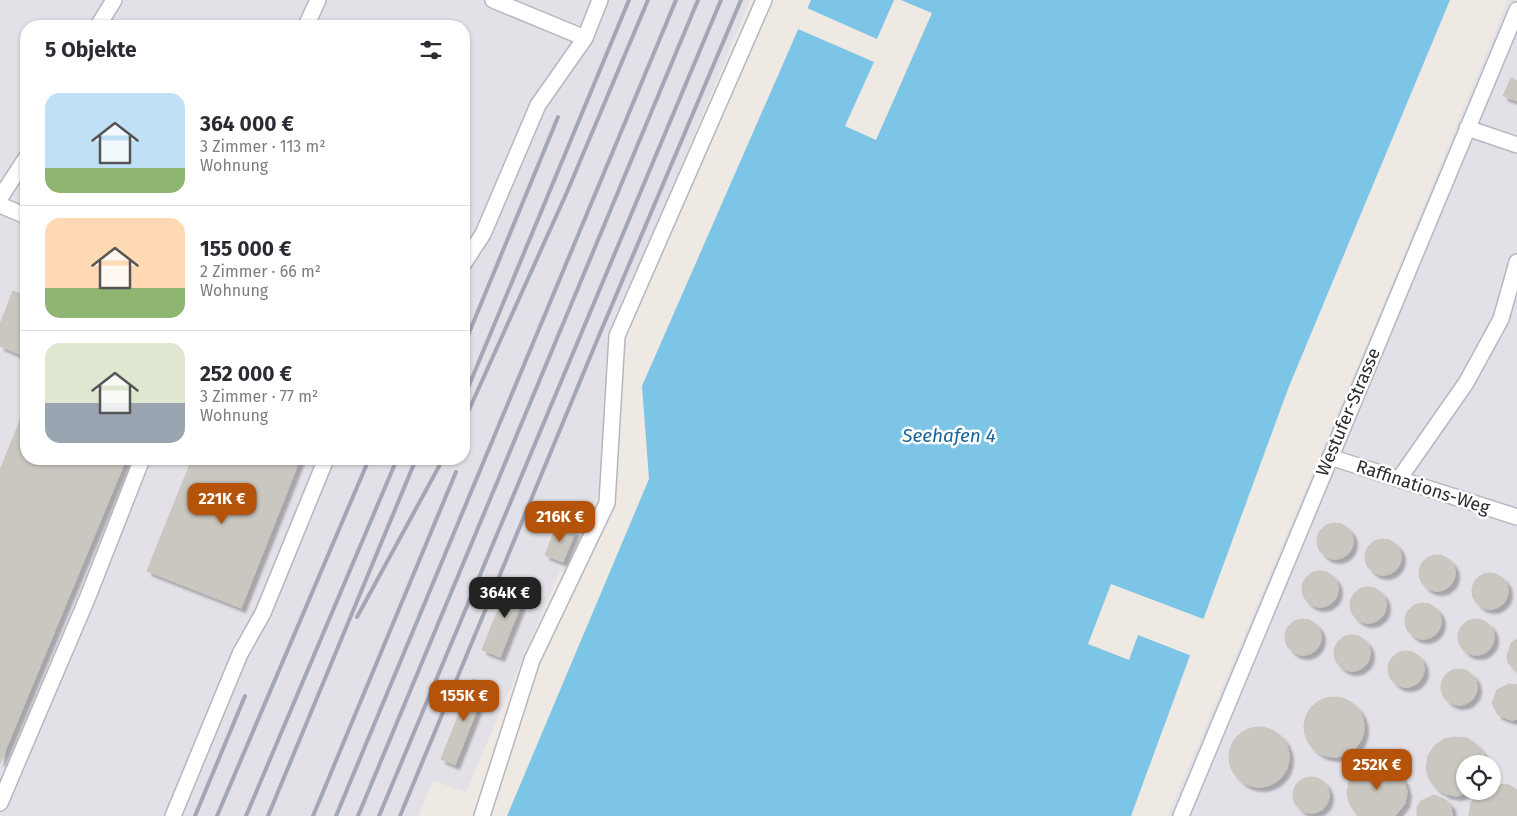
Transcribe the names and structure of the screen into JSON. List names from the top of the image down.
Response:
{
  "streets": {
    "lane": ["Westufer-Strasse", "Raffinations-Weg"]
  },
  "crossings": [
    ["Westufer-Strasse", "Raffinations-Weg"]
  ],
  "water": ["Seehafen 4"],
  "page": {
    "heading": "5 Objekte",
    "list": [
      {
        "name": "364 000 €",
        "note": "3 Zimmer · 113 m² · Wohnung"
      },
      {
        "name": "155 000 €",
        "note": "2 Zimmer · 66 m² · Wohnung"
      },
      {
        "name": "252 000 €",
        "note": "3 Zimmer · 77 m² · Wohnung"
      }
    ],
    "price": [
      "221K €",
      "216K €",
      "364K €",
      "155K €",
      "252K €"
    ]
  }
}
